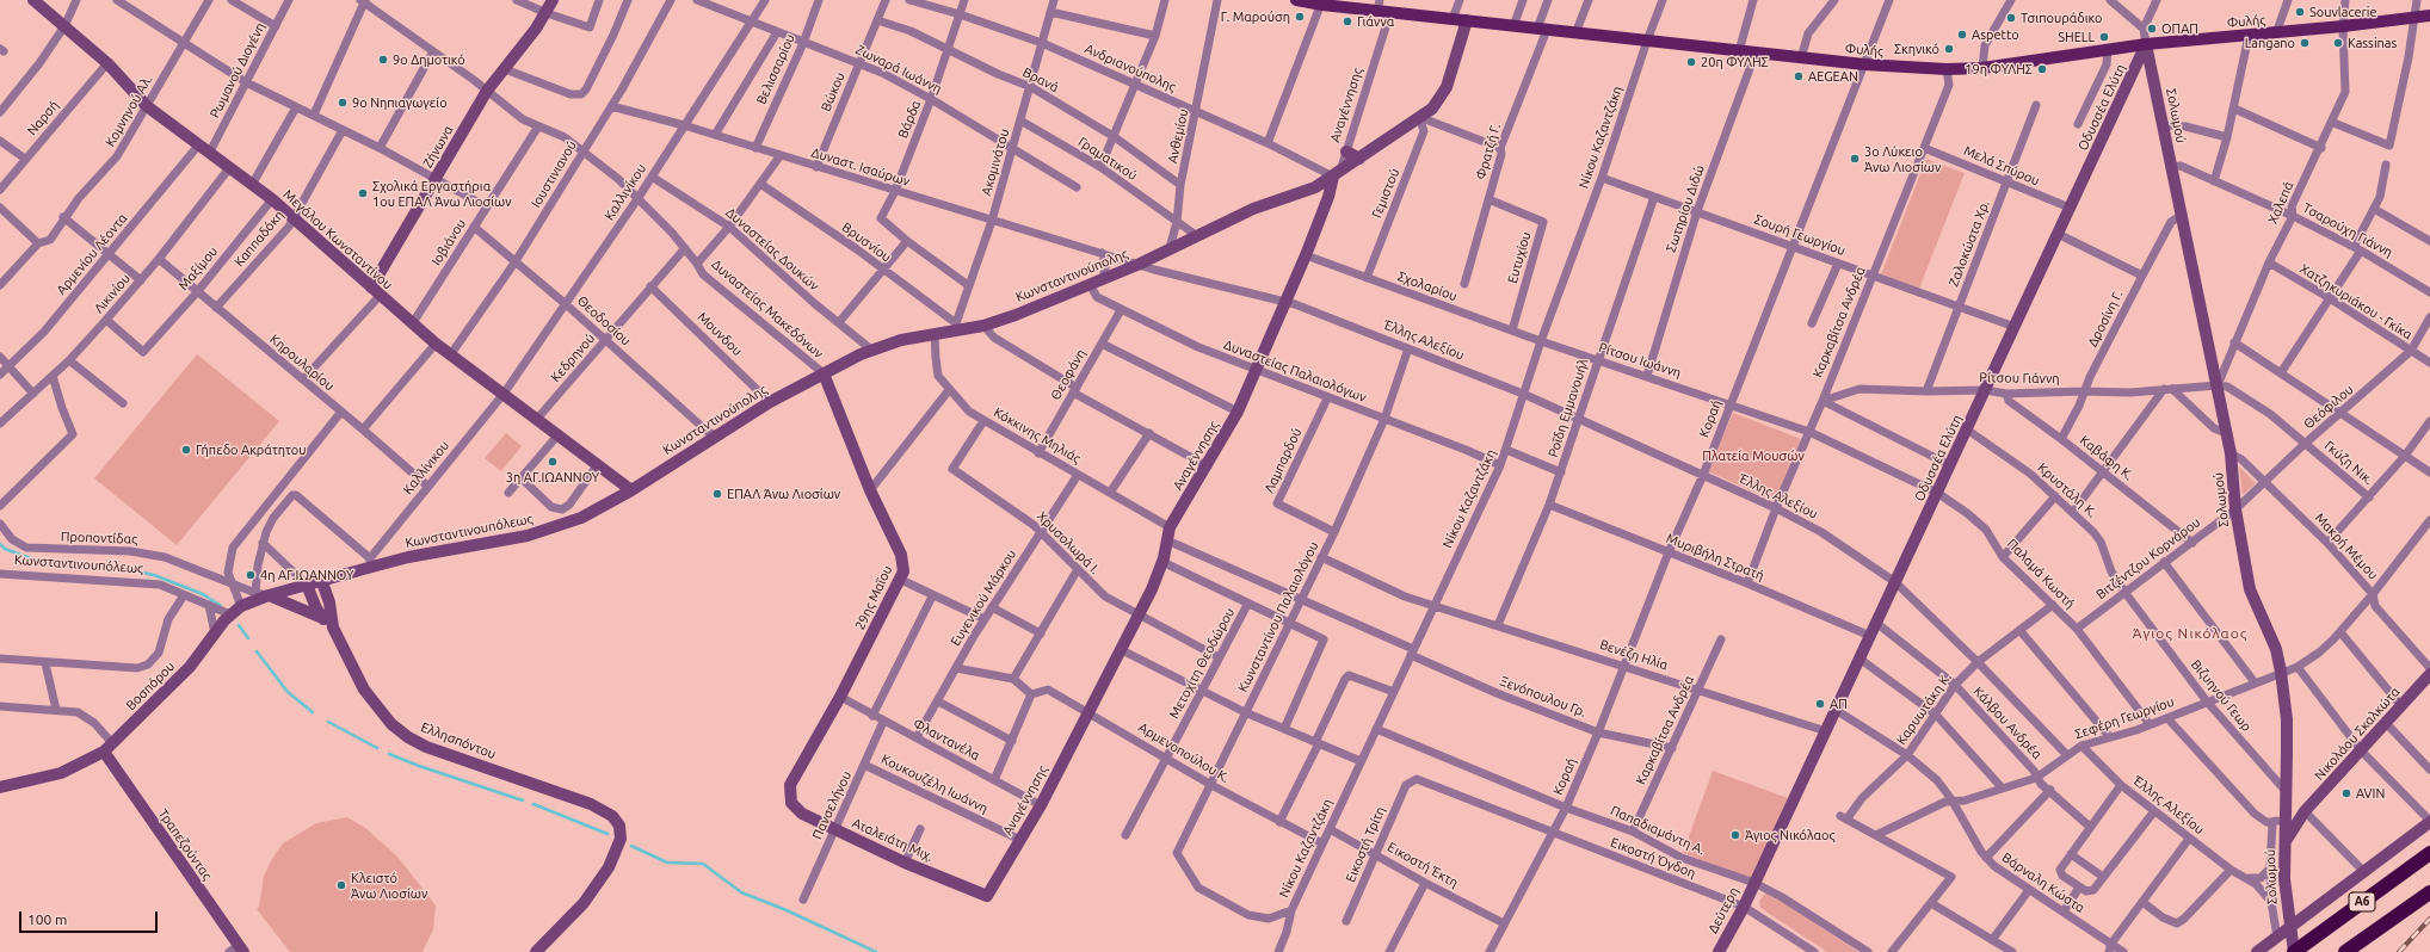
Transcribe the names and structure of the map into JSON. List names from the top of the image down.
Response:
{
  "streets": {
    "highway": ["Α6"],
    "main road": ["Φυλής"],
    "street": [
      "Ανδριανούπολης",
      "Βελισσαρίου",
      "Ζωναρά Ιωάννη",
      "Ρωμανού Διογένη",
      "Βρανά",
      "Βώκου",
      "Αναγέννησης",
      "Οδυσσέα Ελύτη",
      "Κομνηνού Αλ.",
      "Σολωμού",
      "Ναρσή",
      "Βάρδα",
      "Ανθεμίου",
      "Νίκου Καζαντζάκη",
      "Ζήνωνα",
      "Φρατζή Γ.",
      "Γραματικού",
      "Ακομινάτου",
      "Μελά Σπύρου",
      "Δυναστ. Ισαύρων",
      "Ιουστινιανού",
      "Καλλινίκου",
      "Γεμιστού",
      "Χαλεπά",
      "Σωτηρίου Διδώ",
      "Τσαρούχη Γιάννη",
      "Σουρή Γεωργίου",
      "Καππαδόκη",
      "Μεγάλου Κωνσταντίνου",
      "Ιοβιάνου",
      "Βρυσνίου",
      "Ζαλοκώστα Χρ.",
      "Δυναστείας Δουκών",
      "Αρμενίου Λέοντα",
      "Ευτυχίου",
      "Μαξίμου",
      "Κωνσταντινούπολης",
      "Σχολαρίου",
      "Λικινίου",
      "Χατζηκυριάκου - Γκίκα",
      "Δυναστείας Μακεδόνων",
      "Δροσίνη Γ.",
      "Θεοδοσίου",
      "Καρκαβίτσα Ανδρέα",
      "Μουνδου",
      "Έλλης Αλεξίου",
      "Κεδρηνού",
      "Ρίτσου Ιωάννη",
      "Κηρουλαρίου",
      "Δυναστείας Παλαιολόγων",
      "Θεοφάνη",
      "Ρίτσου Γιάννη",
      "Θεόφιλου",
      "Ροΐδη Εμμανουήλ",
      "Κοραή",
      "Κόκκινης Μηλιάς",
      "Καβάφη Κ.",
      "Λαμπαρδού",
      "Γκύζη Νικ.",
      "Καλλίνικου",
      "Κρυστάλη Κ.",
      "Κωνσταντινουπόλεως",
      "Προποντίδας",
      "Χρυσολωρά Ι.",
      "Μακρή Μέμου",
      "Μυριβήλη Στρατή",
      "Βιτζέντζου Κορνάρου",
      "Παλαμά Κωστή",
      "29ης Μαΐου",
      "Ευγενικού Μάρκου",
      "Κωνσταντίνου Παλαιολόγου",
      "Βενέζη Ηλία",
      "Μετοχίτη Θεοδώρου",
      "Βοσπόρου",
      "Βιζυηνού Γεωρ",
      "Ξενόπουλου Γρ.",
      "Καρυωτάκη Κ.",
      "Σεφέρη Γεωργίου",
      "Κάλβου Ανδρέα",
      "Νικολάου Σκαλκώτα",
      "Φλαντανέλα",
      "Ελλησπόντου",
      "Αρμενοπούλου Κ.",
      "Κουκουζέλη Ιωάννη",
      "Πανσελήνου",
      "Παπαδιαμάντη Α.",
      "Αταλειάτη Μιχ.",
      "Τραπεζούντας",
      "Εικοστή Τρίτη",
      "Εικοστή Όγδοη",
      "Εικοστή Έκτη",
      "Βάρναλη Κώστα",
      "Δεύτερη"
    ]
  },
  "crossings": [
    ["Φυλής", "Αναγέννησης"],
    ["Φυλής", "Οδυσσέα Ελύτη"],
    ["Φυλής", "Σολωμού"],
    ["Φυλής", "Νίκου Καζαντζάκη"],
    ["Φυλής", "Φρατζή Γ."],
    ["Φυλής", "Χαλεπά"],
    ["Φυλής", "Σωτηρίου Διδώ"],
    ["Φυλής", "Κωνσταντινούπολης"],
    ["Φυλής", "Καρκαβίτσα Ανδρέα"],
    ["Φυλής", "Κοραή"],
    ["Ανδριανούπολης", "Αναγέννησης"],
    ["Ανδριανούπολης", "Βάρδα"],
    ["Ανδριανούπολης", "Ανθεμίου"],
    ["Ανδριανούπολης", "Ακομινάτου"],
    ["Ανδριανούπολης", "Κωνσταντινούπολης"],
    ["Βελισσαρίου", "Ζωναρά Ιωάννη"],
    ["Βελισσαρίου", "Δυναστ. Ισαύρων"],
    ["Ζωναρά Ιωάννη", "Βώκου"],
    ["Ζωναρά Ιωάννη", "Βάρδα"],
    ["Ζωναρά Ιωάννη", "Ακομινάτου"],
    ["Ζωναρά Ιωάννη", "Καλλινίκου"],
    ["Ρωμανού Διογένη", "Μεγάλου Κωνσταντίνου"],
    ["Βρανά", "Βώκου"],
    ["Βρανά", "Βάρδα"],
    ["Βρανά", "Ανθεμίου"],
    ["Βρανά", "Ακομινάτου"],
    ["Βώκου", "Δυναστ. Ισαύρων"],
    ["Αναγέννησης", "Κωνσταντινούπολης"],
    ["Αναγέννησης", "Σχολαρίου"],
    ["Αναγέννησης", "Έλλης Αλεξίου"],
    ["Αναγέννησης", "Δυναστείας Παλαιολόγων"],
    ["Αναγέννησης", "Κόκκινης Μηλιάς"],
    ["Αναγέννησης", "Χρυσολωρά Ι."],
    ["Αναγέννησης", "Φλαντανέλα"],
    ["Αναγέννησης", "Αρμενοπούλου Κ."],
    ["Αναγέννησης", "Κουκουζέλη Ιωάννη"],
    ["Αναγέννησης", "Αταλειάτη Μιχ."],
    ["Οδυσσέα Ελύτη", "Σολωμού"],
    ["Οδυσσέα Ελύτη", "Μελά Σπύρου"],
    ["Οδυσσέα Ελύτη", "Σουρή Γεωργίου"],
    ["Οδυσσέα Ελύτη", "Έλλης Αλεξίου"],
    ["Οδυσσέα Ελύτη", "Ρίτσου Γιάννη"],
    ["Οδυσσέα Ελύτη", "Κρυστάλη Κ."],
    ["Οδυσσέα Ελύτη", "Μυριβήλη Στρατή"],
    ["Οδυσσέα Ελύτη", "Παλαμά Κωστή"],
    ["Οδυσσέα Ελύτη", "Βενέζη Ηλία"],
    ["Οδυσσέα Ελύτη", "Κάλβου Ανδρέα"],
    ["Οδυσσέα Ελύτη", "Παπαδιαμάντη Α."],
    ["Οδυσσέα Ελύτη", "Βάρναλη Κώστα"],
    ["Οδυσσέα Ελύτη", "Δεύτερη"],
    ["Κομνηνού Αλ.", "Μεγάλου Κωνσταντίνου"],
    ["Σολωμού", "Χαλεπά"],
    ["Σολωμού", "Τσαρούχη Γιάννη"],
    ["Σολωμού", "Δροσίνη Γ."],
    ["Σολωμού", "Ρίτσου Γιάννη"],
    ["Σολωμού", "Θεόφιλου"],
    ["Σολωμού", "Γκύζη Νικ."],
    ["Σολωμού", "Μακρή Μέμου"],
    ["Σολωμού", "Βιτζέντζου Κορνάρου"],
    ["Σολωμού", "Βιζυηνού Γεωρ"],
    ["Σολωμού", "Σεφέρη Γεωργίου"],
    ["Σολωμού", "Νικολάου Σκαλκώτα"],
    ["Σολωμού", "Α6"],
    ["Ναρσή", "Μεγάλου Κωνσταντίνου"],
    ["Βάρδα", "Δυναστ. Ισαύρων"],
    ["Ανθεμίου", "Γραματικού"],
    ["Ανθεμίου", "Κωνσταντινούπολης"],
    ["Νίκου Καζαντζάκη", "Σουρή Γεωργίου"],
    ["Νίκου Καζαντζάκη", "Σχολαρίου"],
    ["Νίκου Καζαντζάκη", "Έλλης Αλεξίου"],
    ["Νίκου Καζαντζάκη", "Ρίτσου Ιωάννη"],
    ["Νίκου Καζαντζάκη", "Δυναστείας Παλαιολόγων"],
    ["Νίκου Καζαντζάκη", "Κωνσταντίνου Παλαιολόγου"],
    ["Νίκου Καζαντζάκη", "Βενέζη Ηλία"],
    ["Νίκου Καζαντζάκη", "Ξενόπουλου Γρ."],
    ["Νίκου Καζαντζάκη", "Αρμενοπούλου Κ."],
    ["Νίκου Καζαντζάκη", "Παπαδιαμάντη Α."],
    ["Νίκου Καζαντζάκη", "Εικοστή Έκτη"],
    ["Ζήνωνα", "Μεγάλου Κωνσταντίνου"],
    ["Ζήνωνα", "Δυναστείας Μακεδόνων"],
    ["Φρατζή Γ.", "Ευτυχίου"],
    ["Γραματικού", "Ακομινάτου"],
    ["Ακομινάτου", "Δυναστ. Ισαύρων"],
    ["Ακομινάτου", "Βρυσνίου"],
    ["Ακομινάτου", "Κωνσταντινούπολης"],
    ["Μελά Σπύρου", "Ζαλοκώστα Χρ."],
    ["Μελά Σπύρου", "Καρκαβίτσα Ανδρέα"],
    ["Δυναστ. Ισαύρων", "Ιουστινιανού"],
    ["Δυναστ. Ισαύρων", "Καλλινίκου"],
    ["Δυναστ. Ισαύρων", "Κωνσταντινούπολης"],
    ["Δυναστ. Ισαύρων", "Έλλης Αλεξίου"],
    ["Ιουστινιανού", "Μεγάλου Κωνσταντίνου"],
    ["Ιουστινιανού", "Δυναστείας Μακεδόνων"],
    ["Ιουστινιανού", "Θεοδοσίου"],
    ["Καλλινίκου", "Μεγάλου Κωνσταντίνου"],
    ["Καλλινίκου", "Δυναστείας Δουκών"],
    ["Καλλινίκου", "Δυναστείας Μακεδόνων"],
    ["Καλλινίκου", "Θεοδοσίου"],
    ["Καλλινίκου", "Καλλίνικου"],
    ["Γεμιστού", "Κωνσταντινούπολης"],
    ["Γεμιστού", "Σχολαρίου"],
    ["Χαλεπά", "Τσαρούχη Γιάννη"],
    ["Χαλεπά", "Χατζηκυριάκου - Γκίκα"],
    ["Χαλεπά", "Ρίτσου Γιάννη"],
    ["Χαλεπά", "Γκύζη Νικ."],
    ["Σωτηρίου Διδώ", "Σουρή Γεωργίου"],
    ["Σωτηρίου Διδώ", "Ρίτσου Ιωάννη"],
    ["Σουρή Γεωργίου", "Ζαλοκώστα Χρ."],
    ["Σουρή Γεωργίου", "Καρκαβίτσα Ανδρέα"],
    ["Σουρή Γεωργίου", "Ροΐδη Εμμανουήλ"],
    ["Σουρή Γεωργίου", "Κοραή"],
    ["Καππαδόκη", "Μεγάλου Κωνσταντίνου"],
    ["Καππαδόκη", "Κηρουλαρίου"],
    ["Μεγάλου Κωνσταντίνου", "Ιοβιάνου"],
    ["Μεγάλου Κωνσταντίνου", "Αρμενίου Λέοντα"],
    ["Μεγάλου Κωνσταντίνου", "Μαξίμου"],
    ["Μεγάλου Κωνσταντίνου", "Κωνσταντινούπολης"],
    ["Μεγάλου Κωνσταντίνου", "Λικινίου"],
    ["Μεγάλου Κωνσταντίνου", "Κεδρηνού"],
    ["Μεγάλου Κωνσταντίνου", "Καλλίνικου"],
    ["Μεγάλου Κωνσταντίνου", "Κωνσταντινουπόλεως"],
    ["Ιοβιάνου", "Δυναστείας Μακεδόνων"],
    ["Ιοβιάνου", "Θεοδοσίου"],
    ["Βρυσνίου", "Κωνσταντινούπολης"],
    ["Ζαλοκώστα Χρ.", "Ρίτσου Γιάννη"],
    ["Δυναστείας Δουκών", "Κωνσταντινούπολης"],
    ["Ευτυχίου", "Σχολαρίου"],
    ["Μαξίμου", "Λικινίου"],
    ["Μαξίμου", "Κηρουλαρίου"],
    ["Κωνσταντινούπολης", "Δυναστείας Μακεδόνων"],
    ["Κωνσταντινούπολης", "Θεοδοσίου"],
    ["Κωνσταντινούπολης", "Μουνδου"],
    ["Κωνσταντινούπολης", "Έλλης Αλεξίου"],
    ["Κωνσταντινούπολης", "Δυναστείας Παλαιολόγων"],
    ["Κωνσταντινούπολης", "Κόκκινης Μηλιάς"],
    ["Κωνσταντινούπολης", "Κωνσταντινουπόλεως"],
    ["Κωνσταντινούπολης", "29ης Μαΐου"],
    ["Σχολαρίου", "Ρίτσου Ιωάννη"],
    ["Λικινίου", "Κηρουλαρίου"],
    ["Χατζηκυριάκου - Γκίκα", "Θεόφιλου"],
    ["Δυναστείας Μακεδόνων", "Κεδρηνού"],
    ["Δυναστείας Μακεδόνων", "29ης Μαΐου"],
    ["Δροσίνη Γ.", "Ρίτσου Γιάννη"],
    ["Δροσίνη Γ.", "Καβάφη Κ."],
    ["Θεοδοσίου", "Κεδρηνού"],
    ["Καρκαβίτσα Ανδρέα", "Έλλης Αλεξίου"],
    ["Καρκαβίτσα Ανδρέα", "Ρίτσου Γιάννη"],
    ["Καρκαβίτσα Ανδρέα", "Μυριβήλη Στρατή"],
    ["Καρκαβίτσα Ανδρέα", "Παλαμά Κωστή"],
    ["Καρκαβίτσα Ανδρέα", "Βενέζη Ηλία"],
    ["Καρκαβίτσα Ανδρέα", "Ξενόπουλου Γρ."],
    ["Καρκαβίτσα Ανδρέα", "Παπαδιαμάντη Α."],
    ["Μουνδου", "Κεδρηνού"],
    ["Έλλης Αλεξίου", "Ροΐδη Εμμανουήλ"],
    ["Έλλης Αλεξίου", "Κοραή"],
    ["Έλλης Αλεξίου", "Κωνσταντίνου Παλαιολόγου"],
    ["Έλλης Αλεξίου", "Καρυωτάκη Κ."],
    ["Έλλης Αλεξίου", "Σεφέρη Γεωργίου"],
    ["Ρίτσου Ιωάννη", "Ροΐδη Εμμανουήλ"],
    ["Ρίτσου Ιωάννη", "Κοραή"],
    ["Ρίτσου Ιωάννη", "Παλαμά Κωστή"],
    ["Κηρουλαρίου", "Καλλίνικου"],
    ["Δυναστείας Παλαιολόγων", "Θεοφάνη"],
    ["Δυναστείας Παλαιολόγων", "Λαμπαρδού"],
    ["Δυναστείας Παλαιολόγων", "Κωνσταντίνου Παλαιολόγου"],
    ["Θεοφάνη", "Κόκκινης Μηλιάς"],
    ["Ρίτσου Γιάννη", "Καβάφη Κ."],
    ["Ρίτσου Γιάννη", "Γκύζη Νικ."],
    ["Θεόφιλου", "Γκύζη Νικ."],
    ["Θεόφιλου", "Μακρή Μέμου"],
    ["Θεόφιλου", "Βιτζέντζου Κορνάρου"],
    ["Ροΐδη Εμμανουήλ", "Μυριβήλη Στρατή"],
    ["Ροΐδη Εμμανουήλ", "Βενέζη Ηλία"],
    ["Κοραή", "Μυριβήλη Στρατή"],
    ["Κοραή", "Παλαμά Κωστή"],
    ["Κοραή", "Βενέζη Ηλία"],
    ["Κοραή", "Ξενόπουλου Γρ."],
    ["Κοραή", "Παπαδιαμάντη Α."],
    ["Κοραή", "Εικοστή Όγδοη"],
    ["Κοραή", "Εικοστή Έκτη"],
    ["Κόκκινης Μηλιάς", "Χρυσολωρά Ι."],
    ["Κόκκινης Μηλιάς", "Ευγενικού Μάρκου"],
    ["Καβάφη Κ.", "Βιτζέντζου Κορνάρου"],
    ["Λαμπαρδού", "Κωνσταντίνου Παλαιολόγου"],
    ["Καλλίνικου", "Κωνσταντινουπόλεως"],
    ["Κρυστάλη Κ.", "Βιτζέντζου Κορνάρου"],
    ["Κρυστάλη Κ.", "Βιζυηνού Γεωρ"],
    ["Κωνσταντινουπόλεως", "Βοσπόρου"],
    ["Κωνσταντινουπόλεως", "Ελλησπόντου"],
    ["Προποντίδας", "Βοσπόρου"],
    ["Χρυσολωρά Ι.", "Ευγενικού Μάρκου"],
    ["Χρυσολωρά Ι.", "Μετοχίτη Θεοδώρου"],
    ["Μακρή Μέμου", "Σεφέρη Γεωργίου"],
    ["Βιτζέντζου Κορνάρου", "Παλαμά Κωστή"],
    ["Βιτζέντζου Κορνάρου", "Βιζυηνού Γεωρ"],
    ["Παλαμά Κωστή", "Καρυωτάκη Κ."],
    ["Παλαμά Κωστή", "Σεφέρη Γεωργίου"],
    ["29ης Μαΐου", "Φλαντανέλα"],
    ["29ης Μαΐου", "Αταλειάτη Μιχ."],
    ["Ευγενικού Μάρκου", "Φλαντανέλα"],
    ["Κωνσταντίνου Παλαιολόγου", "Βενέζη Ηλία"],
    ["Κωνσταντίνου Παλαιολόγου", "Αρμενοπούλου Κ."],
    ["Μετοχίτη Θεοδώρου", "Αρμενοπούλου Κ."],
    ["Βοσπόρου", "Ελλησπόντου"],
    ["Βοσπόρου", "Τραπεζούντας"],
    ["Βιζυηνού Γεωρ", "Σεφέρη Γεωργίου"],
    ["Καρυωτάκη Κ.", "Σεφέρη Γεωργίου"],
    ["Καρυωτάκη Κ.", "Κάλβου Ανδρέα"],
    ["Καρυωτάκη Κ.", "Βάρναλη Κώστα"],
    ["Σεφέρη Γεωργίου", "Κάλβου Ανδρέα"],
    ["Σεφέρη Γεωργίου", "Βάρναλη Κώστα"],
    ["Φλαντανέλα", "Πανσελήνου"],
    ["Κουκουζέλη Ιωάννη", "Πανσελήνου"],
    ["Πανσελήνου", "Αταλειάτη Μιχ."],
    ["Παπαδιαμάντη Α.", "Δεύτερη"],
    ["Εικοστή Τρίτη", "Εικοστή Όγδοη"],
    ["Εικοστή Τρίτη", "Εικοστή Έκτη"],
    ["Εικοστή Όγδοη", "Δεύτερη"]
  ],
  "districts": ["Άγιος Νικόλαος"],
  "parks": ["Πλατεία Μουσών"],
  "places": [
    "Souvlacerie",
    "Γ. Μαρούση",
    "Τσιπουράδικο",
    "Γιάννα",
    "ΟΠΑΠ",
    "Aspetto",
    "SHELL",
    "Langano",
    "Kassinas",
    "Σκηνικό",
    "9ο Δημοτικό",
    "20η ΦΥΛΗΣ",
    "19η ΦΥΛΗΣ",
    "AEGEAN",
    "9ο Νηπιαγωγείο",
    "3ο Λύκειο Άνω Λιοσίων",
    "Σχολικά Εργαστήρια 1ου ΕΠΑΛ Άνω Λιοσίων",
    "Γήπεδο Ακράτητου",
    "3η ΑΓ.ΙΩΑΝΝΟΥ",
    "ΕΠΑΛ Άνω Λιοσίων",
    "4η ΑΓ.ΙΩΑΝΝΟΥ",
    "ΑΠ",
    "AVIN",
    "Άγιος Νικόλαος",
    "Κλειστό Άνω Λιοσίων"
  ],
  "scale_bar": "100 m"
}
